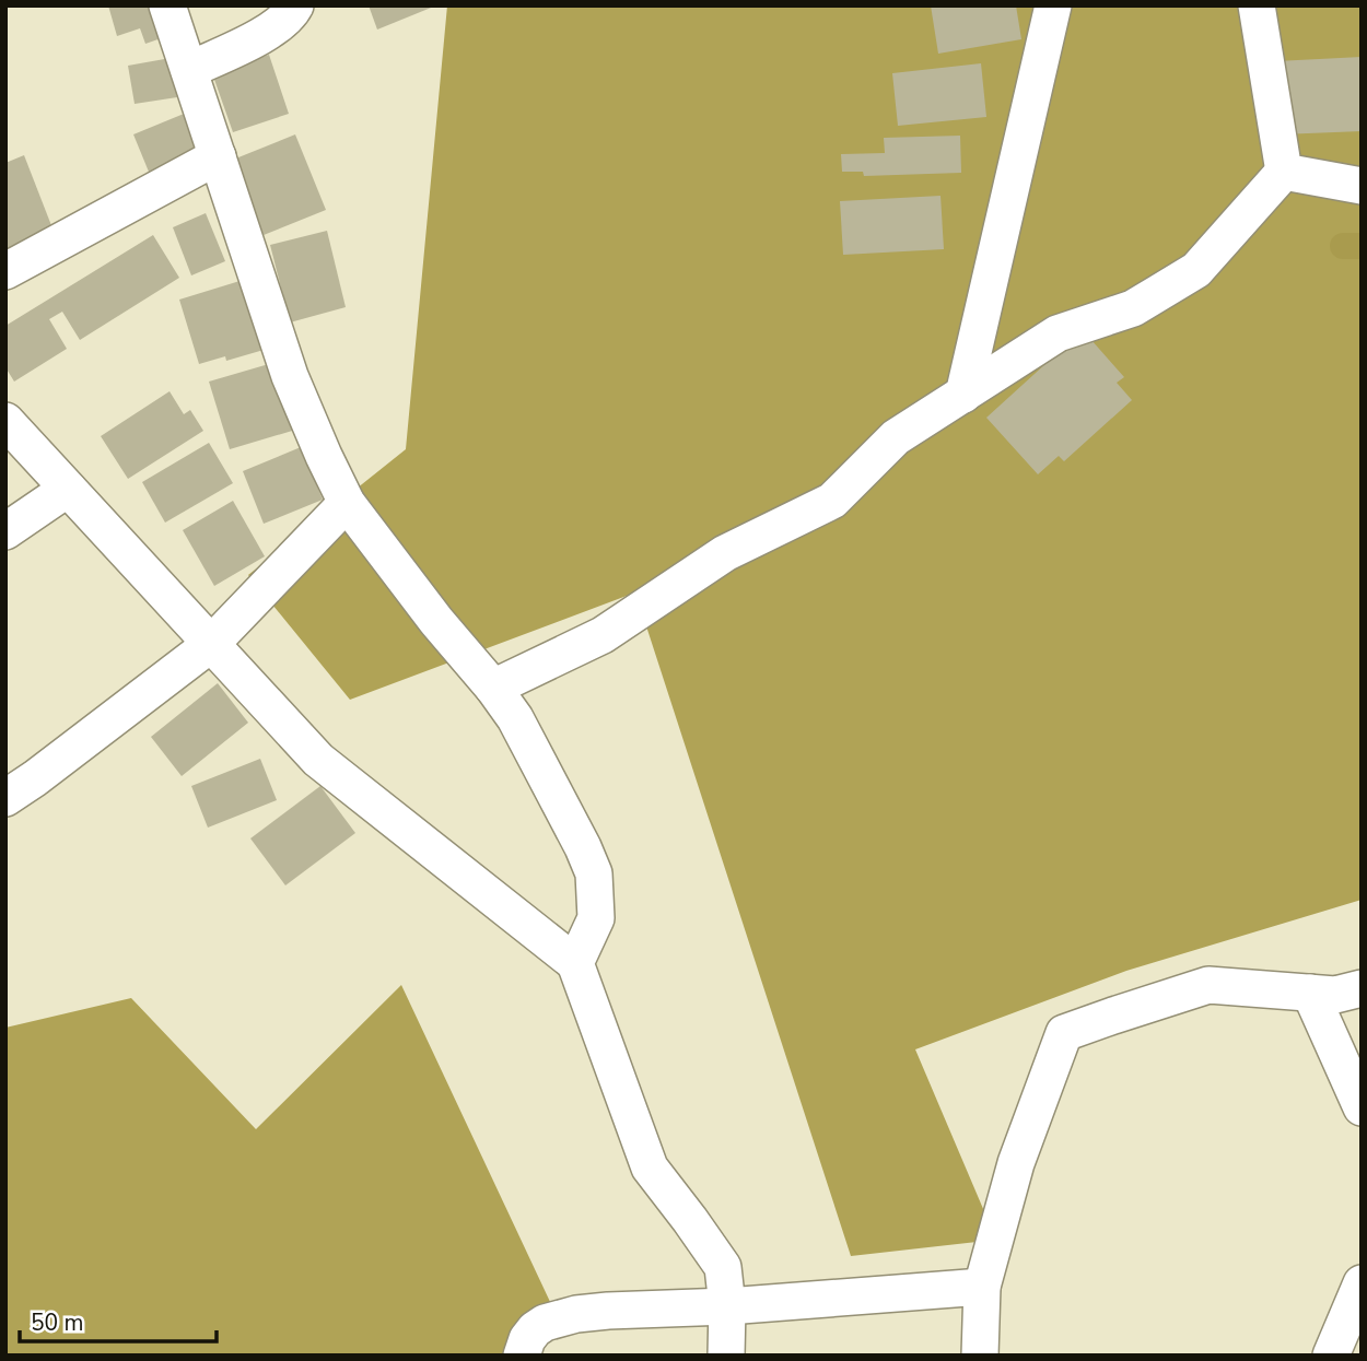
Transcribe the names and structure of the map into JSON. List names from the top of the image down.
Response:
{
  "scale_bar": "50 m"
}
